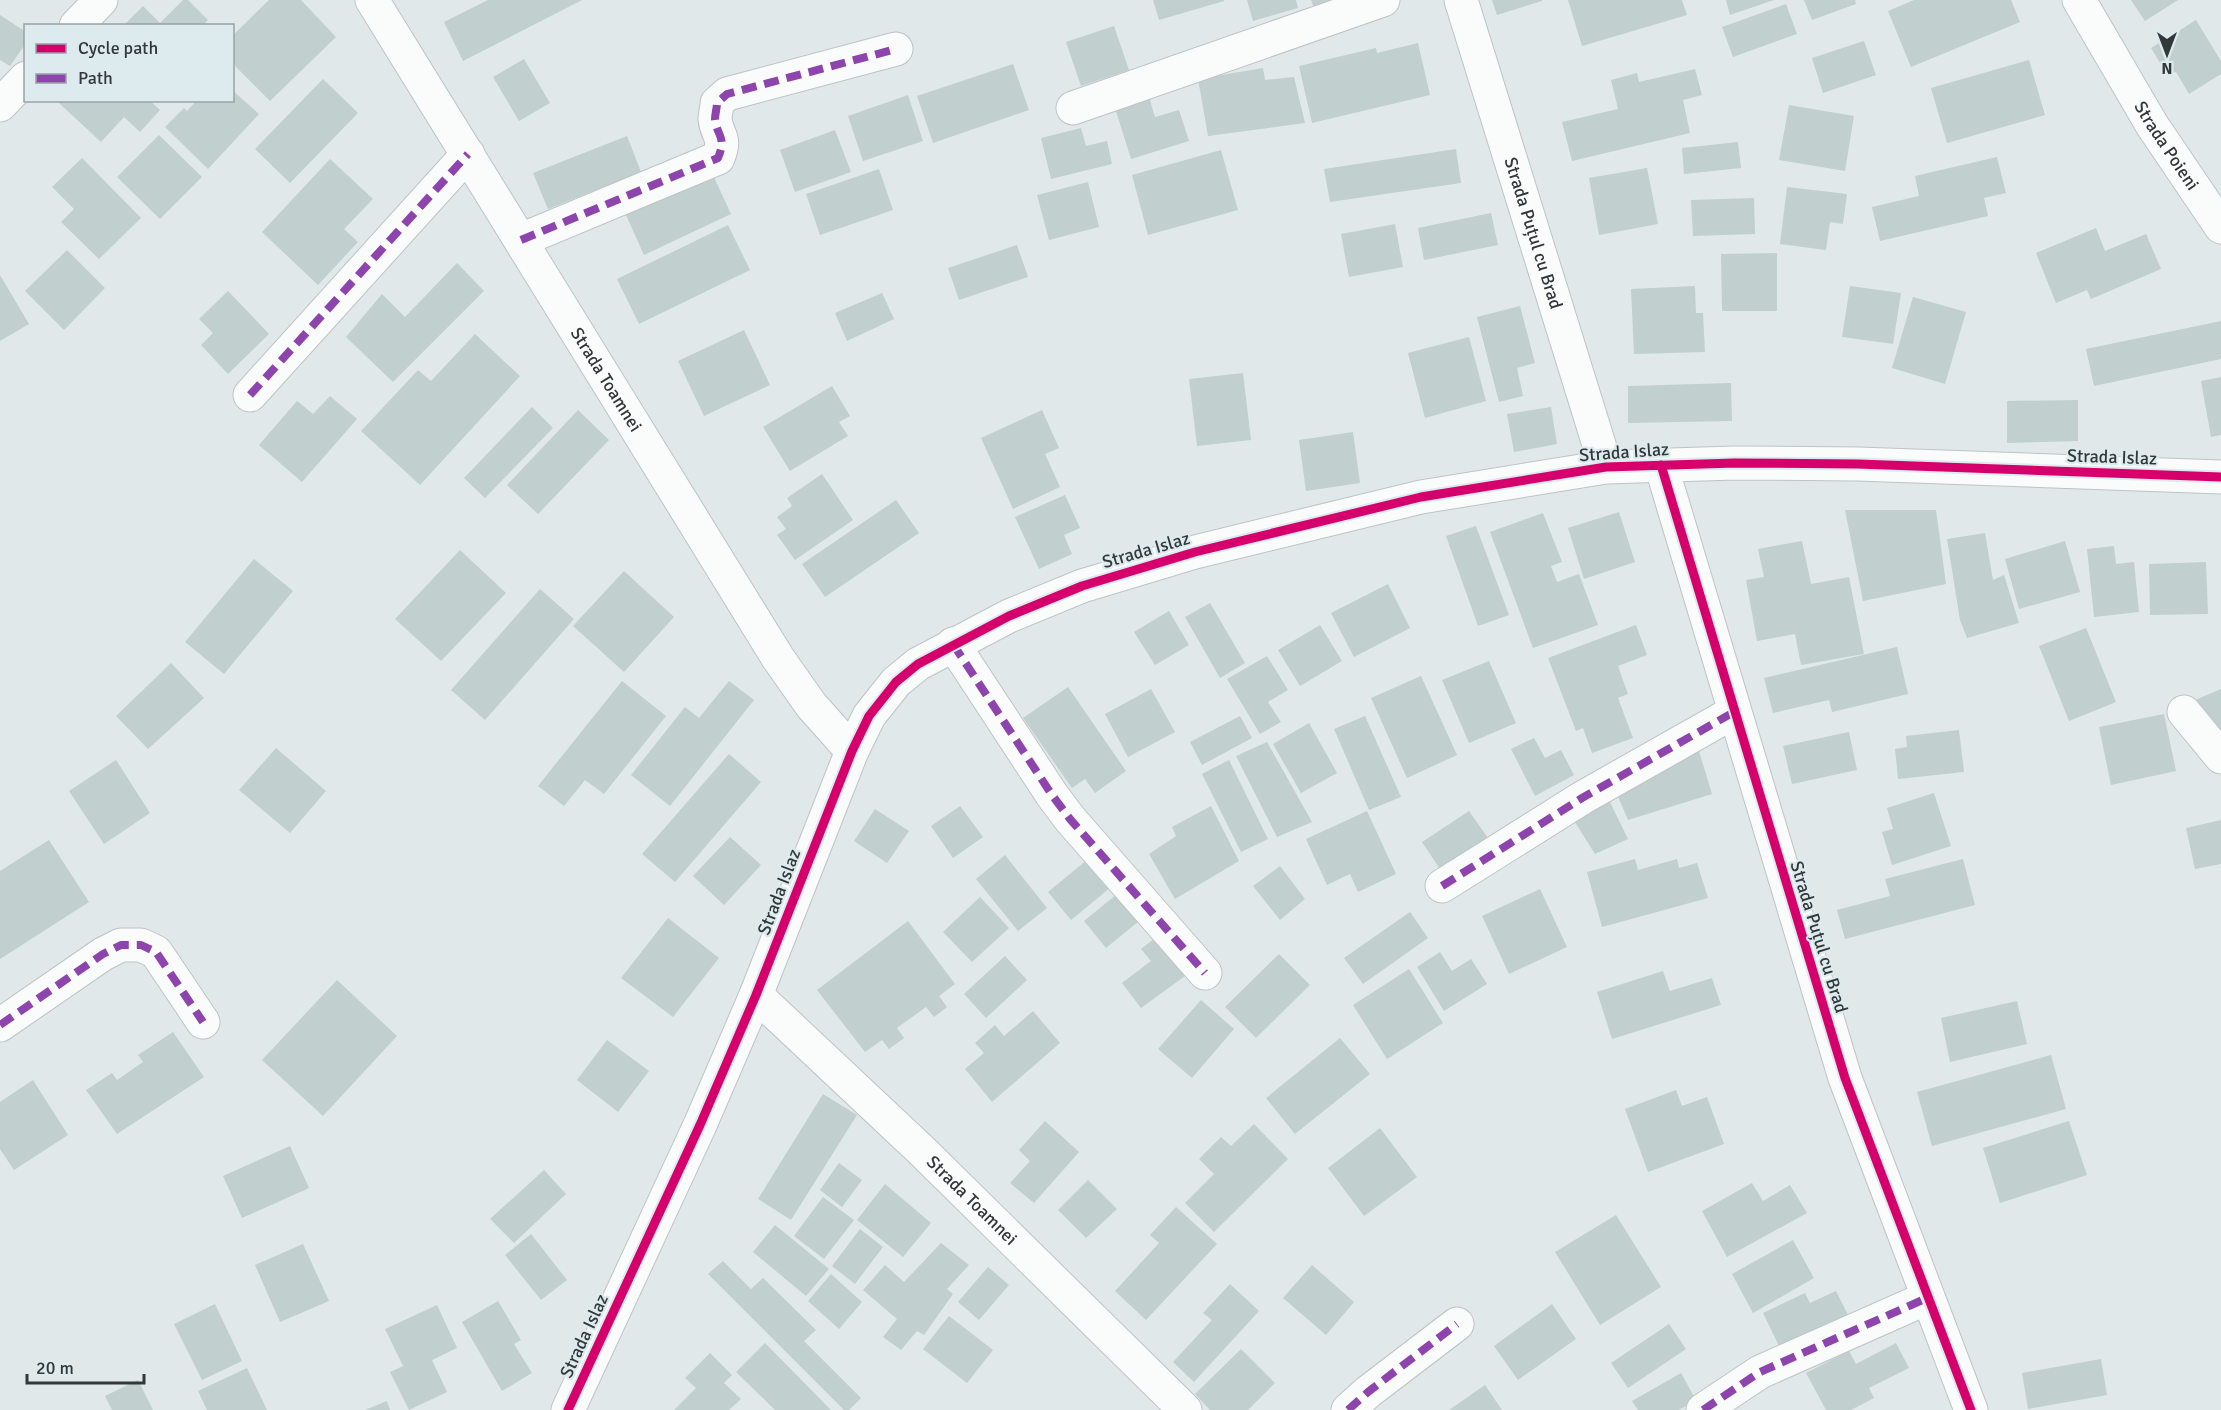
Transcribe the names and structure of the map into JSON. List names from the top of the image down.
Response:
{
  "streets": {
    "street": [
      "Strada Poieni",
      "Strada Puțul cu Brad",
      "Strada Toamnei",
      "Strada Islaz"
    ]
  },
  "crossings": [
    ["Strada Puțul cu Brad", "Strada Islaz"],
    ["Strada Toamnei", "Strada Islaz"]
  ],
  "legend": ["Cycle path", "Path"],
  "scale_bar": "20 m",
  "north": "bottom"
}
